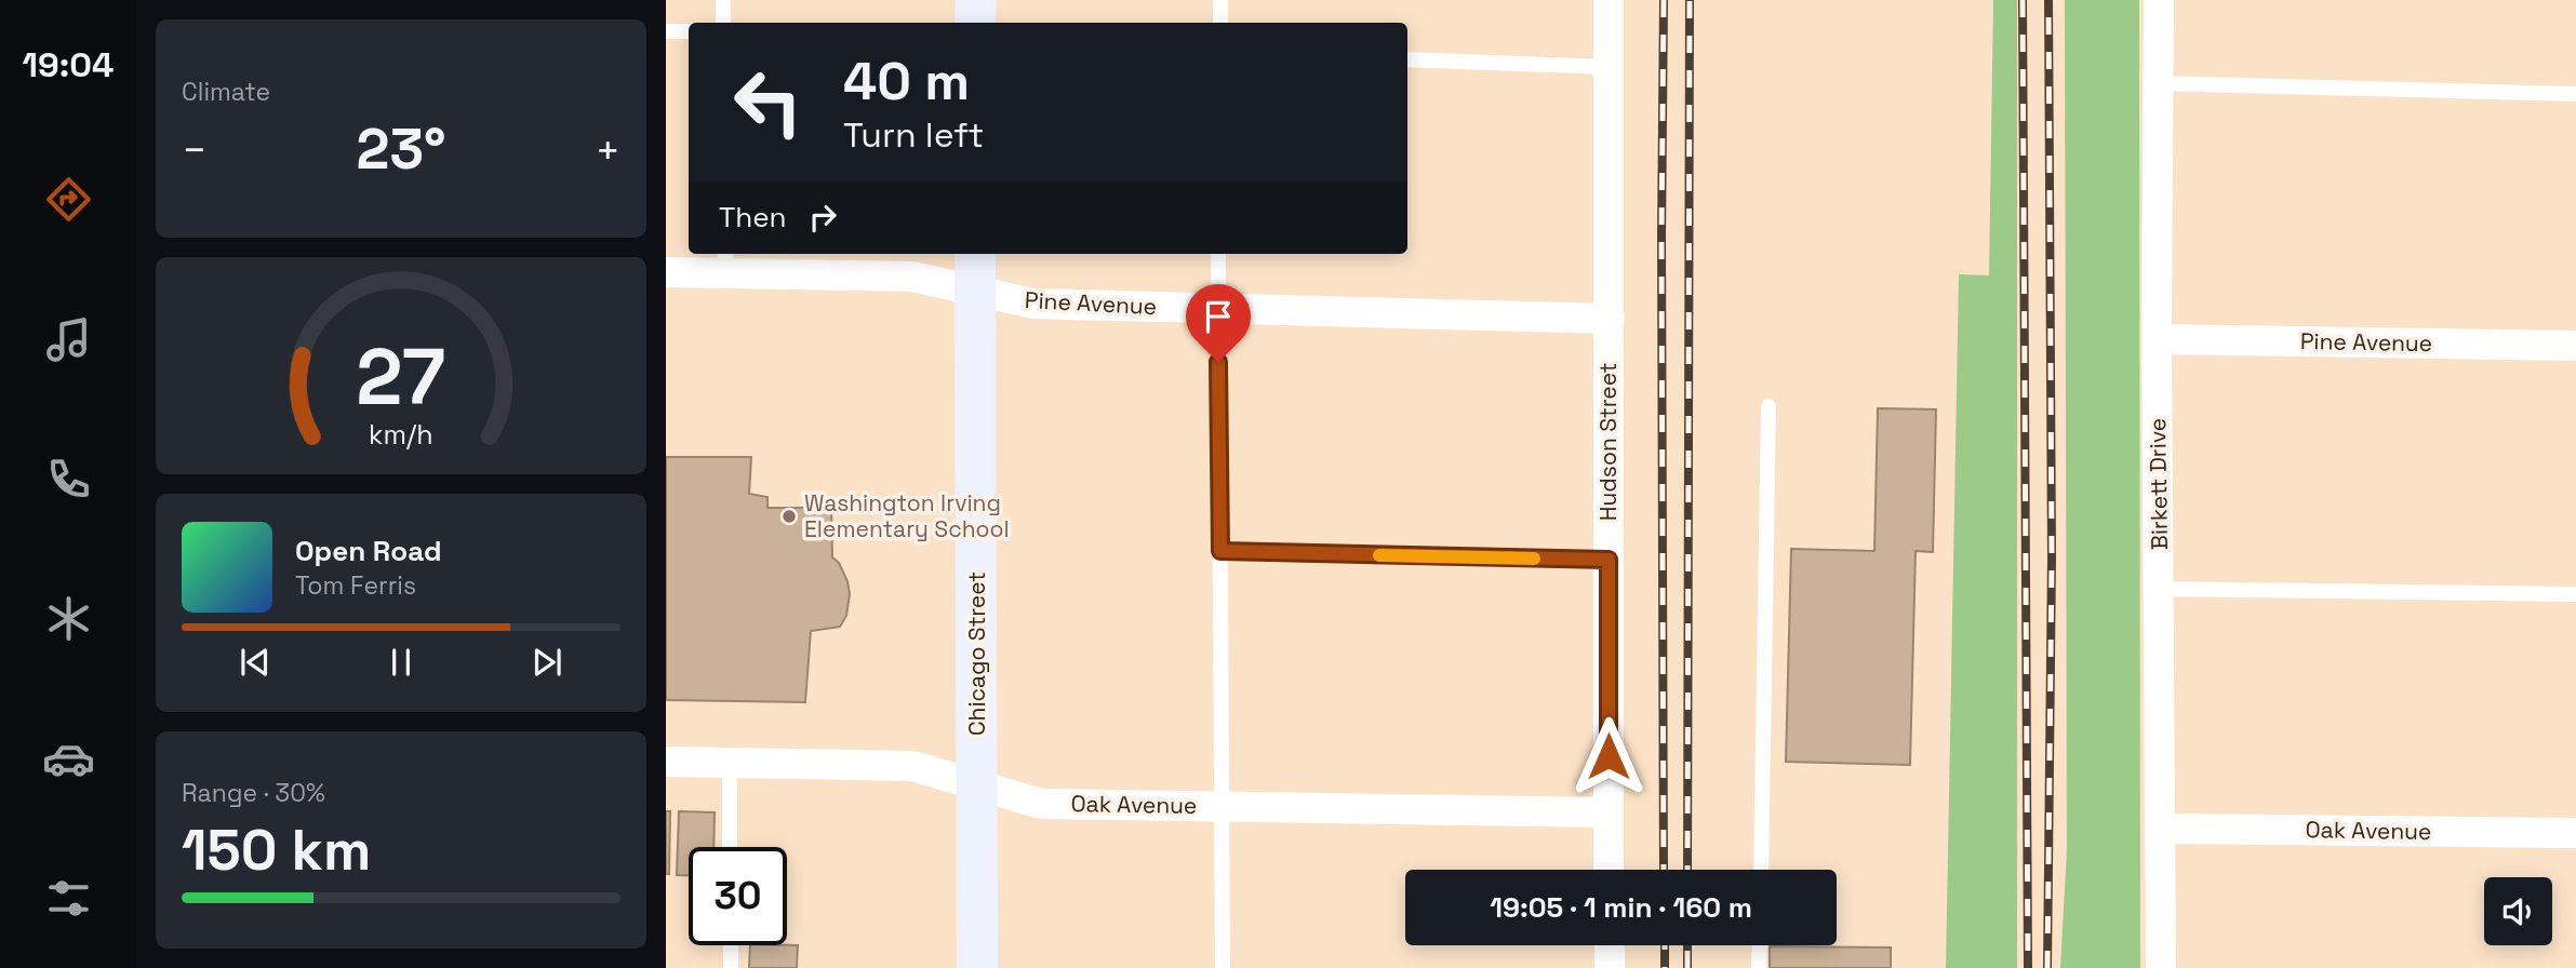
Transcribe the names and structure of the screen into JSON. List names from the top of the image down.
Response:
{
  "streets": {
    "main road": ["Chicago Street"],
    "street": [
      "Pine Avenue",
      "Hudson Street",
      "Birkett Drive",
      "Oak Avenue"
    ]
  },
  "crossings": [
    ["Pine Avenue", "Hudson Street"],
    ["Pine Avenue", "Birkett Drive"],
    ["Pine Avenue", "Chicago Street"],
    ["Hudson Street", "Oak Avenue"],
    ["Birkett Drive", "Oak Avenue"],
    ["Chicago Street", "Oak Avenue"]
  ],
  "places": ["Washington Irving Elementary School"],
  "page": {
    "tabs": "19:04",
    "tile": [
      "Climate",
      ["Range · 30%", "150 km"]
    ],
    "turn": ["40 m", "Turn left"],
    "heat": ["−", "23°", "+"],
    "then": "Then",
    "song": ["Open Road", "Tom Ferris"],
    "limit": "30",
    "trip": "19:05 · 1 min · 160 m",
    "gauge": ["27", "km/h"]
  }
}
